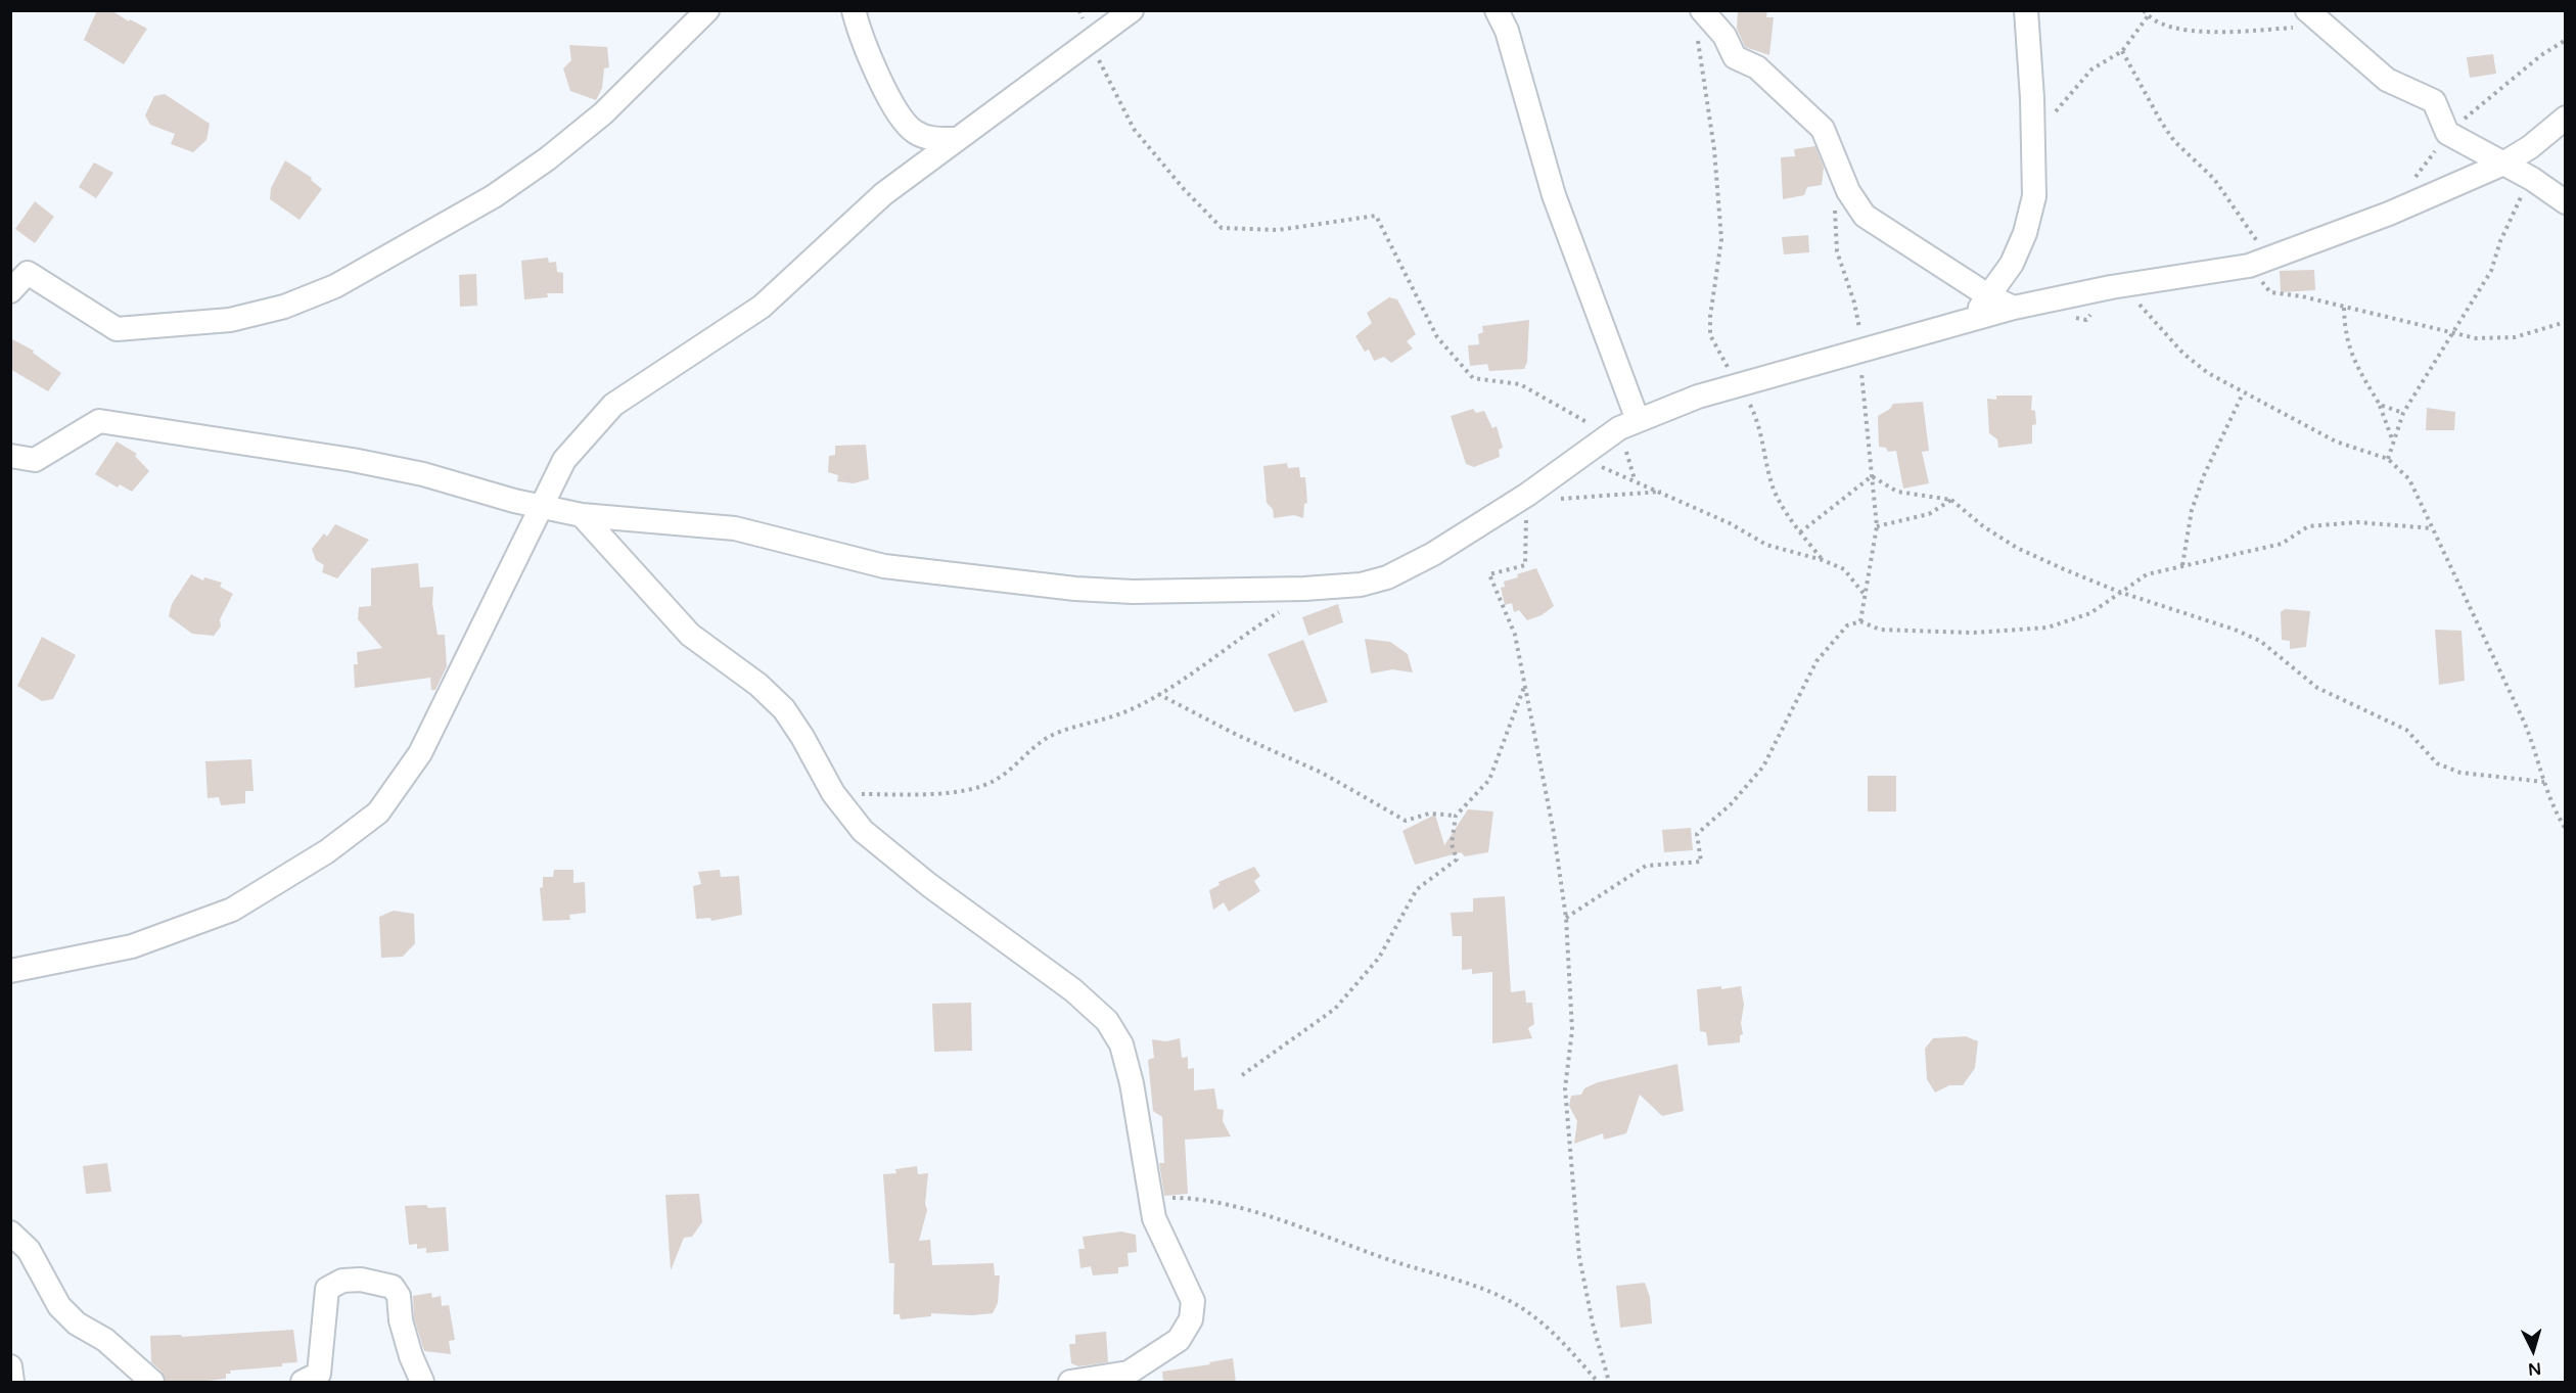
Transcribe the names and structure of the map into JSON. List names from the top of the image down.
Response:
{
  "north": "bottom"
}
